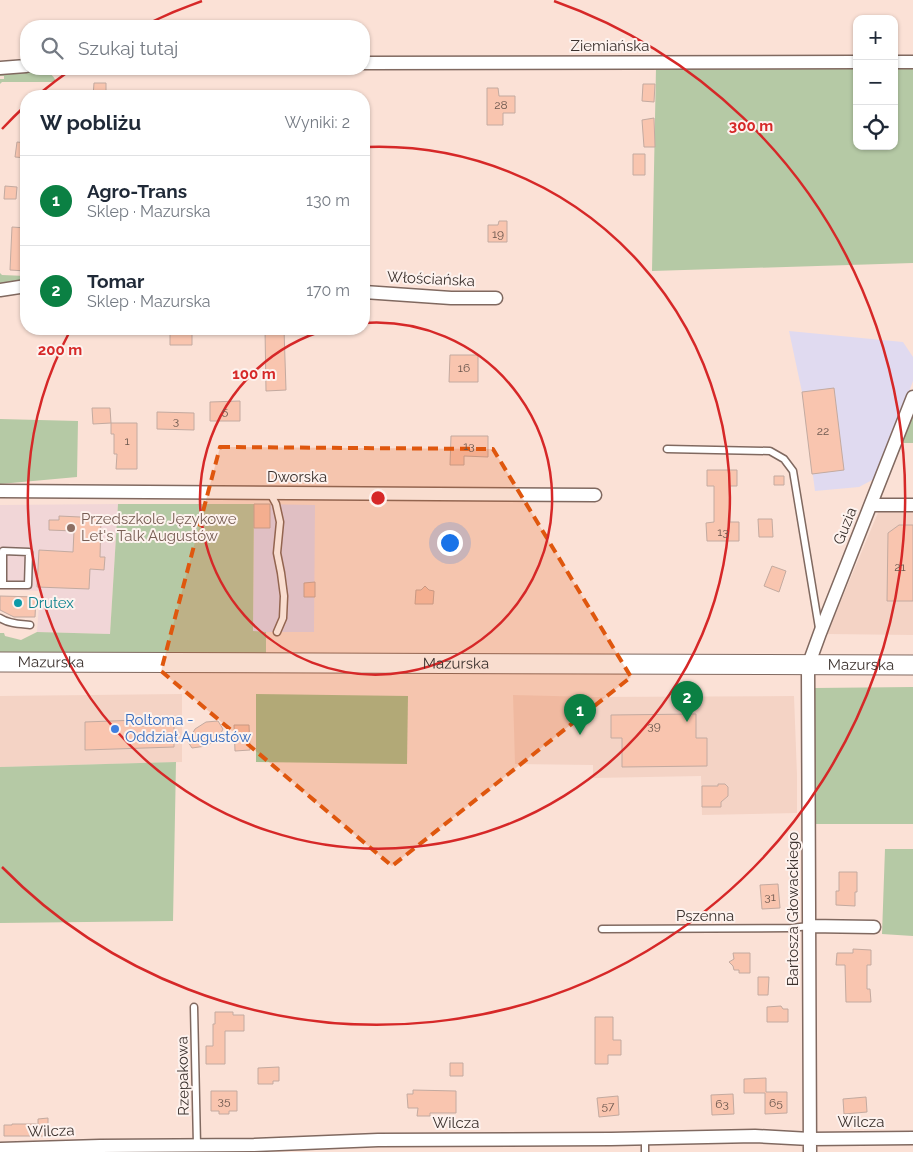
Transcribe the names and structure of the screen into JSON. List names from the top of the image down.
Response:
{
  "streets": {
    "main road": ["Mazurska"],
    "street": [
      "Ziemiańska",
      "Włościańska",
      "Dworska",
      "Guzia",
      "Bartosza Głowackiego",
      "Wilcza"
    ],
    "lane": ["Pszenna", "Rzepakowa"]
  },
  "crossings": [
    ["Guzia", "Mazurska"],
    ["Guzia", "Bartosza Głowackiego"],
    ["Mazurska", "Bartosza Głowackiego"],
    ["Bartosza Głowackiego", "Pszenna"],
    ["Bartosza Głowackiego", "Wilcza"],
    ["Rzepakowa", "Wilcza"]
  ],
  "places": ["Przedszkole Językowe Let's Talk Augustów", "Drutex", "Roltoma - Oddział Augustów"],
  "house_numbers": [
    "28",
    "19",
    "16",
    "5",
    "3",
    "22",
    "1",
    "13",
    "13",
    "21",
    "39",
    "31",
    "35",
    "65",
    "63",
    "57"
  ],
  "page": {
    "map_buttons": ["+", "−"],
    "search": "Szukaj tutaj",
    "heading": ["W pobliżu", "Wyniki: 2"],
    "list": [
      {
        "mark": "1",
        "name": "Agro-Trans",
        "note": "Sklep · Mazurska",
        "value": "130 m"
      },
      {
        "mark": "2",
        "name": "Tomar",
        "note": "Sklep · Mazurska",
        "value": "170 m"
      }
    ],
    "pins": ["2", "1"]
  },
  "rings": ["300 m", "200 m", "100 m"]
}
